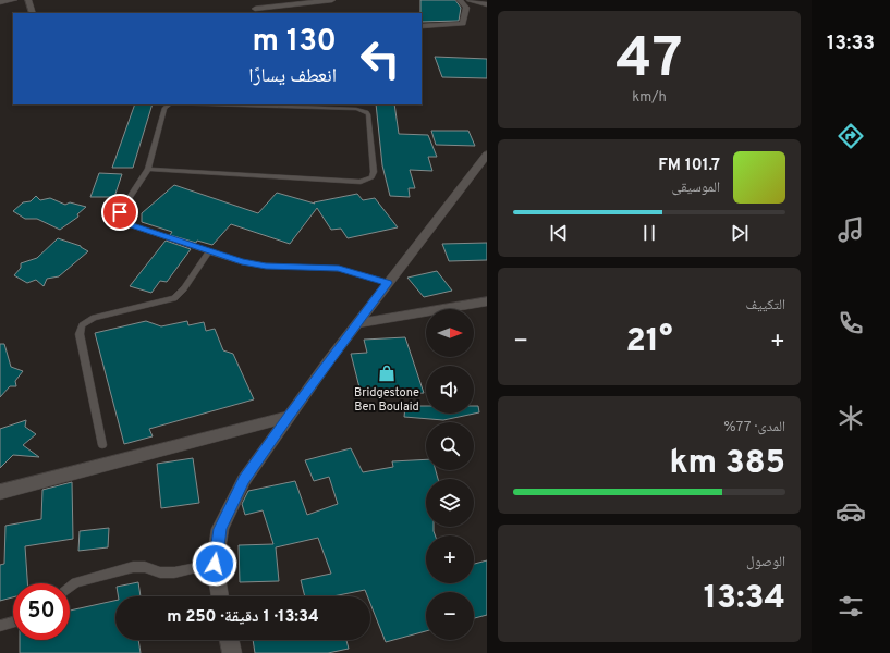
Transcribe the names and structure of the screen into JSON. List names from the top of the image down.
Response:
{
  "places": {
    "shop": ["Bridgestone Ben Boulaid"]
  },
  "north": "right",
  "page": {
    "tabs": "13:33",
    "tile": [
      ["47", "km/h"],
      "التكييف",
      ["المدى · 77%", "385 km"],
      ["الوصول", "13:34"]
    ],
    "turn": ["130 m", "انعطف يسارًا"],
    "song": ["101.7 FM", "الموسيقى"],
    "map_buttons": ["+", "−"],
    "heat": ["−", "21°", "+"],
    "limit": "50",
    "trip": "13:34 · 1 دقيقة · 250 m"
  }
}
